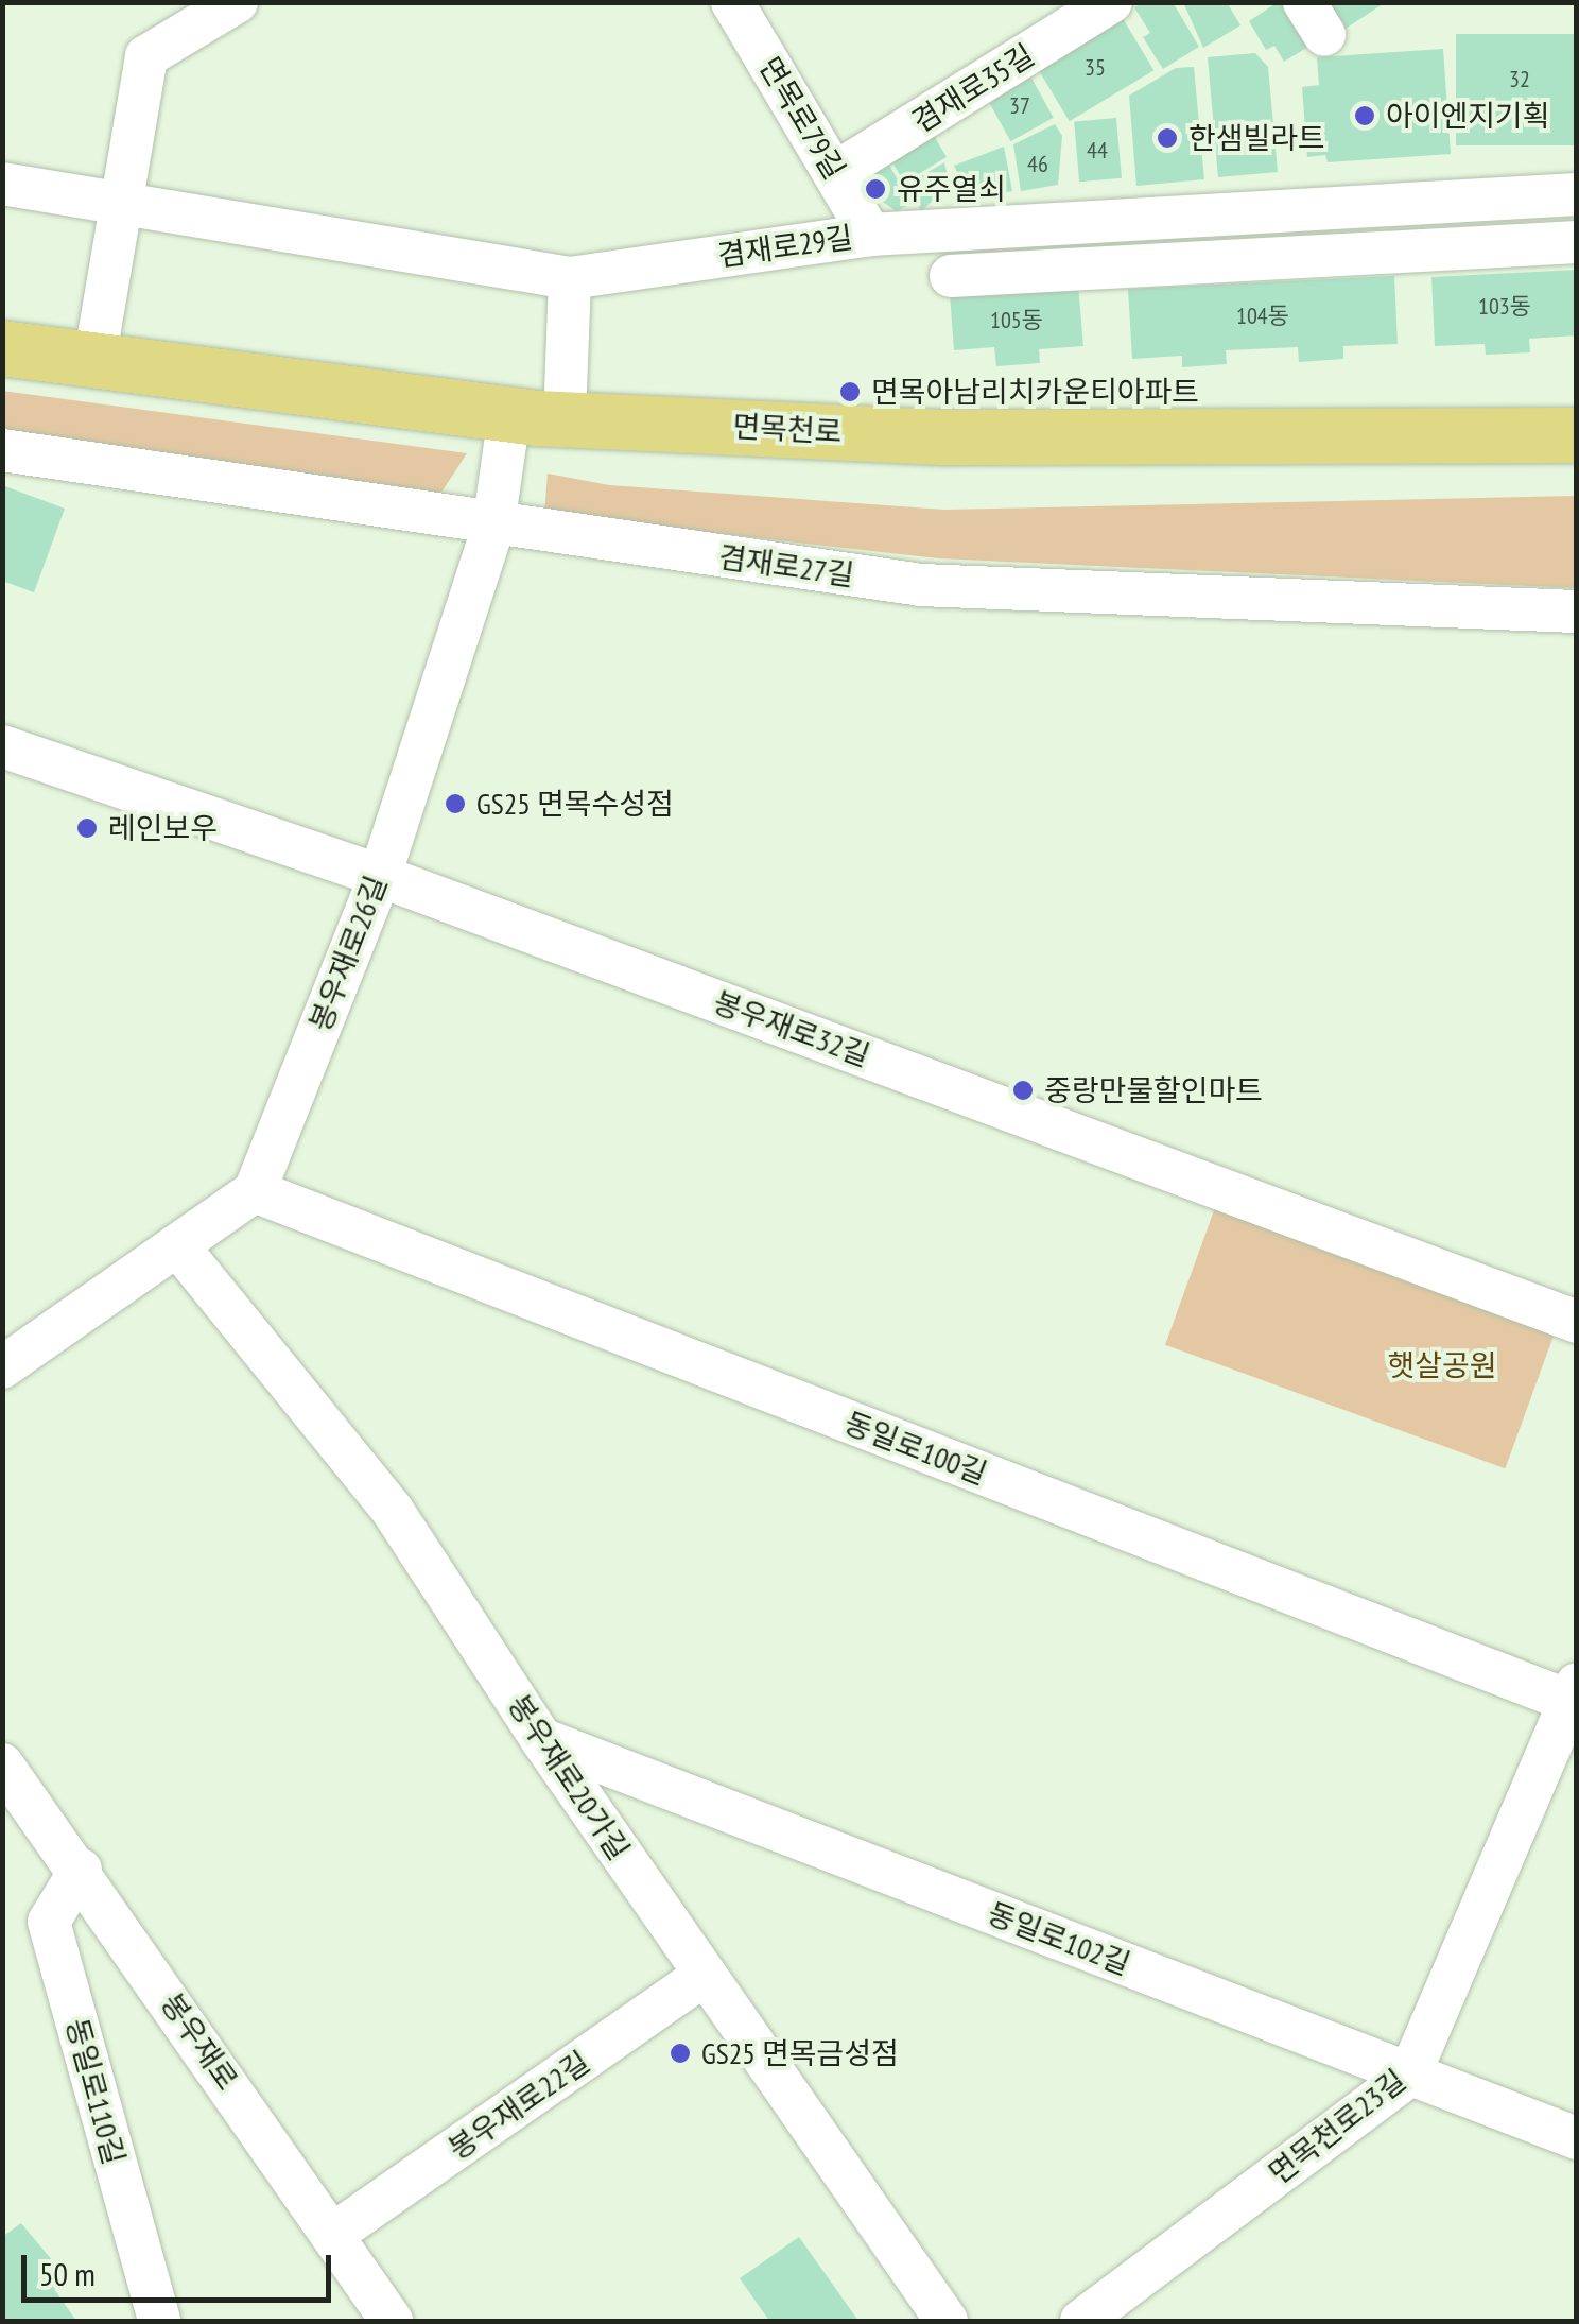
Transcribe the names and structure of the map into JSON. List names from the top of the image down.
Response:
{
  "streets": {
    "main road": ["면목천로"],
    "street": [
      "겸재로35길",
      "면목로79길",
      "겸재로29길",
      "겸재로27길",
      "봉우재로26길",
      "봉우재로32길",
      "동일로100길",
      "봉우재로20가길",
      "동일로102길",
      "봉우재로",
      "동일로110길",
      "봉우재로22길",
      "면목천로23길"
    ]
  },
  "crossings": [
    ["겸재로35길", "면목로79길"],
    ["면목로79길", "겸재로29길"],
    ["면목천로", "봉우재로26길"],
    ["겸재로27길", "봉우재로26길"],
    ["봉우재로26길", "봉우재로32길"],
    ["봉우재로26길", "동일로100길"],
    ["동일로100길", "면목천로23길"],
    ["봉우재로20가길", "동일로102길"],
    ["봉우재로20가길", "봉우재로22길"],
    ["동일로102길", "면목천로23길"],
    ["봉우재로", "동일로110길"],
    ["봉우재로", "봉우재로22길"]
  ],
  "parks": ["햇살공원"],
  "places": [
    "아이엔지기획",
    "한샘빌라트",
    "유주열쇠",
    "면목아남리치카운티아파트",
    "GS25 면목수성점",
    "레인보우",
    "중랑만물할인마트",
    "GS25 면목금성점"
  ],
  "house_numbers": [
    "35",
    "32",
    "37",
    "44",
    "46",
    "103동",
    "104동",
    "105동"
  ],
  "scale_bar": "50 m"
}
